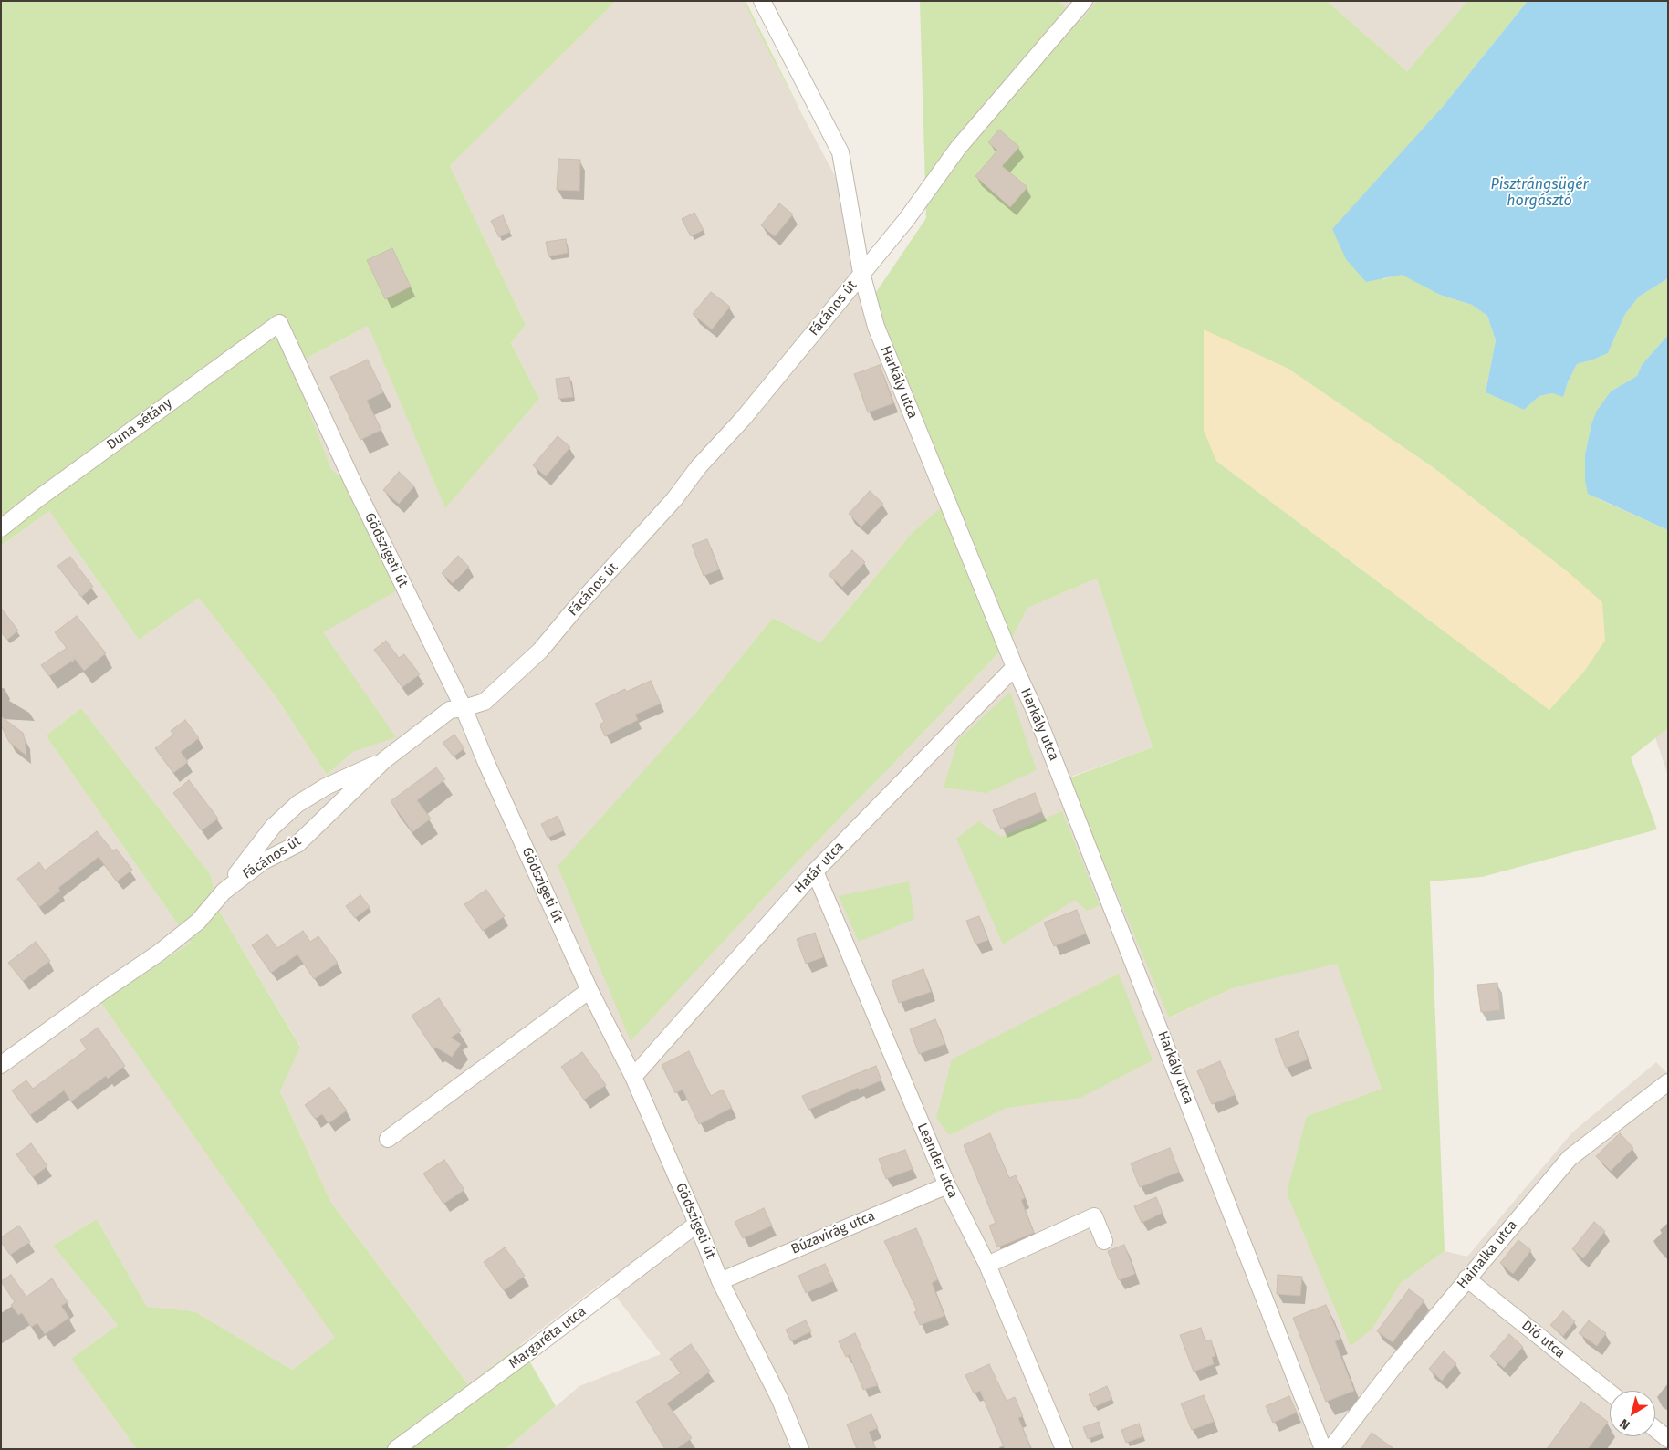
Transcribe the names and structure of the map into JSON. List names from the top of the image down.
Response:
{
  "streets": {
    "street": [
      "Fácános út",
      "Harkály utca",
      "Duna sétány",
      "Gödszigeti út",
      "Határ utca",
      "Leander utca",
      "Búzavirág utca",
      "Hajnalka utca",
      "Margaréta utca",
      "Dió utca"
    ]
  },
  "crossings": [
    ["Fácános út", "Harkály utca"],
    ["Fácános út", "Gödszigeti út"],
    ["Harkály utca", "Határ utca"],
    ["Duna sétány", "Gödszigeti út"],
    ["Gödszigeti út", "Határ utca"],
    ["Gödszigeti út", "Búzavirág utca"],
    ["Gödszigeti út", "Margaréta utca"],
    ["Határ utca", "Leander utca"],
    ["Leander utca", "Búzavirág utca"],
    ["Hajnalka utca", "Dió utca"]
  ],
  "water": ["Pisztrángsügér horgásztó"],
  "north": "bottom left"
}
